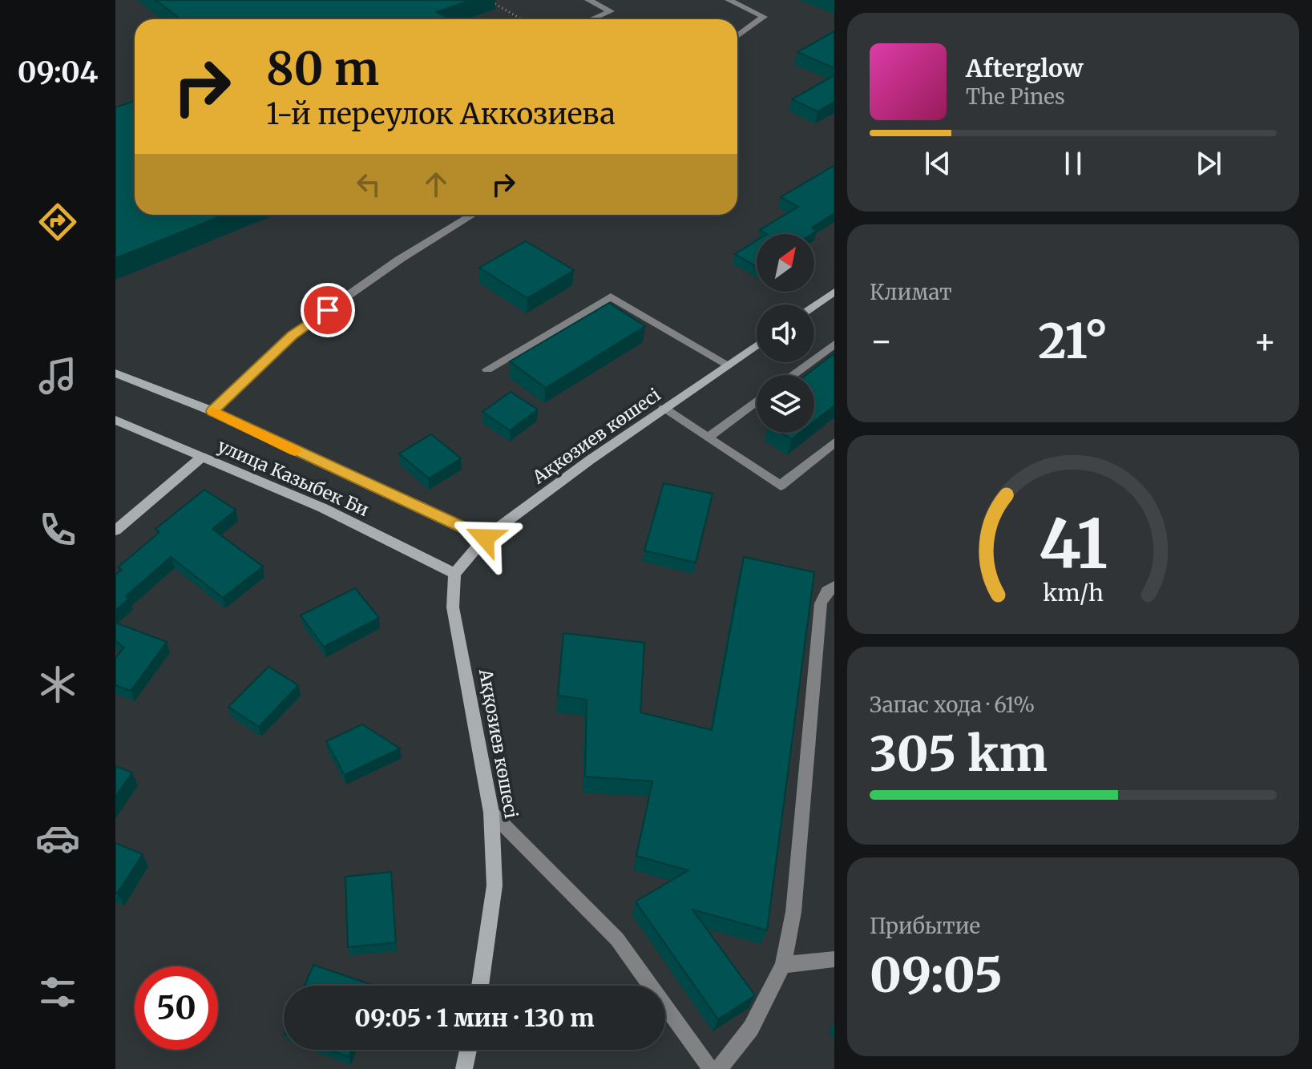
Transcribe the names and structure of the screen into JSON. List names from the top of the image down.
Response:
{
  "streets": {
    "main road": ["Ақкөзиев көшесі", "улица Казыбек Би", "Аққозиев көшесі"]
  },
  "crossings": [
    ["Ақкөзиев көшесі", "улица Казыбек Би"],
    ["Ақкөзиев көшесі", "Аққозиев көшесі"],
    ["улица Казыбек Би", "Аққозиев көшесі"]
  ],
  "north": "top right",
  "page": {
    "tabs": "09:04",
    "turn": ["80 m", "1-й переулок Аккозиева"],
    "song": ["Afterglow", "The Pines"],
    "tile": [
      "Климат",
      ["Запас хода · 61%", "305 km"],
      ["Прибытие", "09:05"]
    ],
    "heat": ["−", "21°", "+"],
    "limit": "50",
    "trip": "09:05 · 1 мин · 130 m",
    "gauge": ["41", "km/h"]
  }
}
